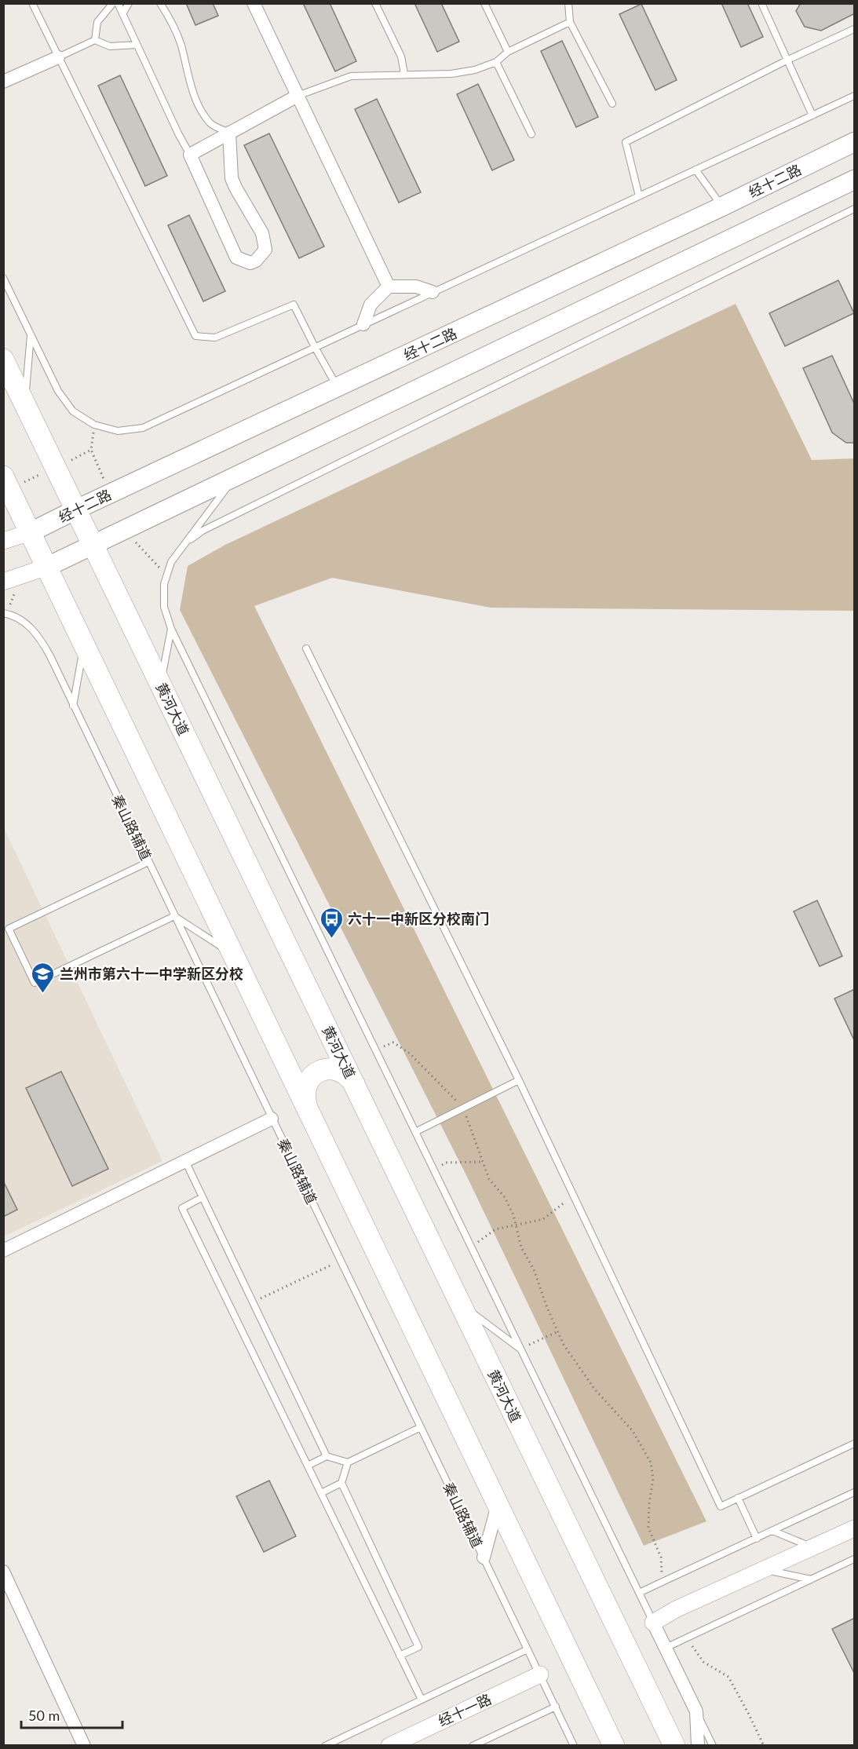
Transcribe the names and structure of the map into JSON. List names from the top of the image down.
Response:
{
  "streets": {
    "main road": ["经十二路", "黄河大道"],
    "street": ["经十一路"],
    "lane": ["秦山路辅道"]
  },
  "crossings": [
    ["经十二路", "黄河大道"],
    ["秦山路辅道", "经十一路"]
  ],
  "places": {
    "bus stop": ["六十一中新区分校南门"],
    "school or university": ["兰州市第六十一中学新区分校"]
  },
  "scale_bar": "50 m"
}
